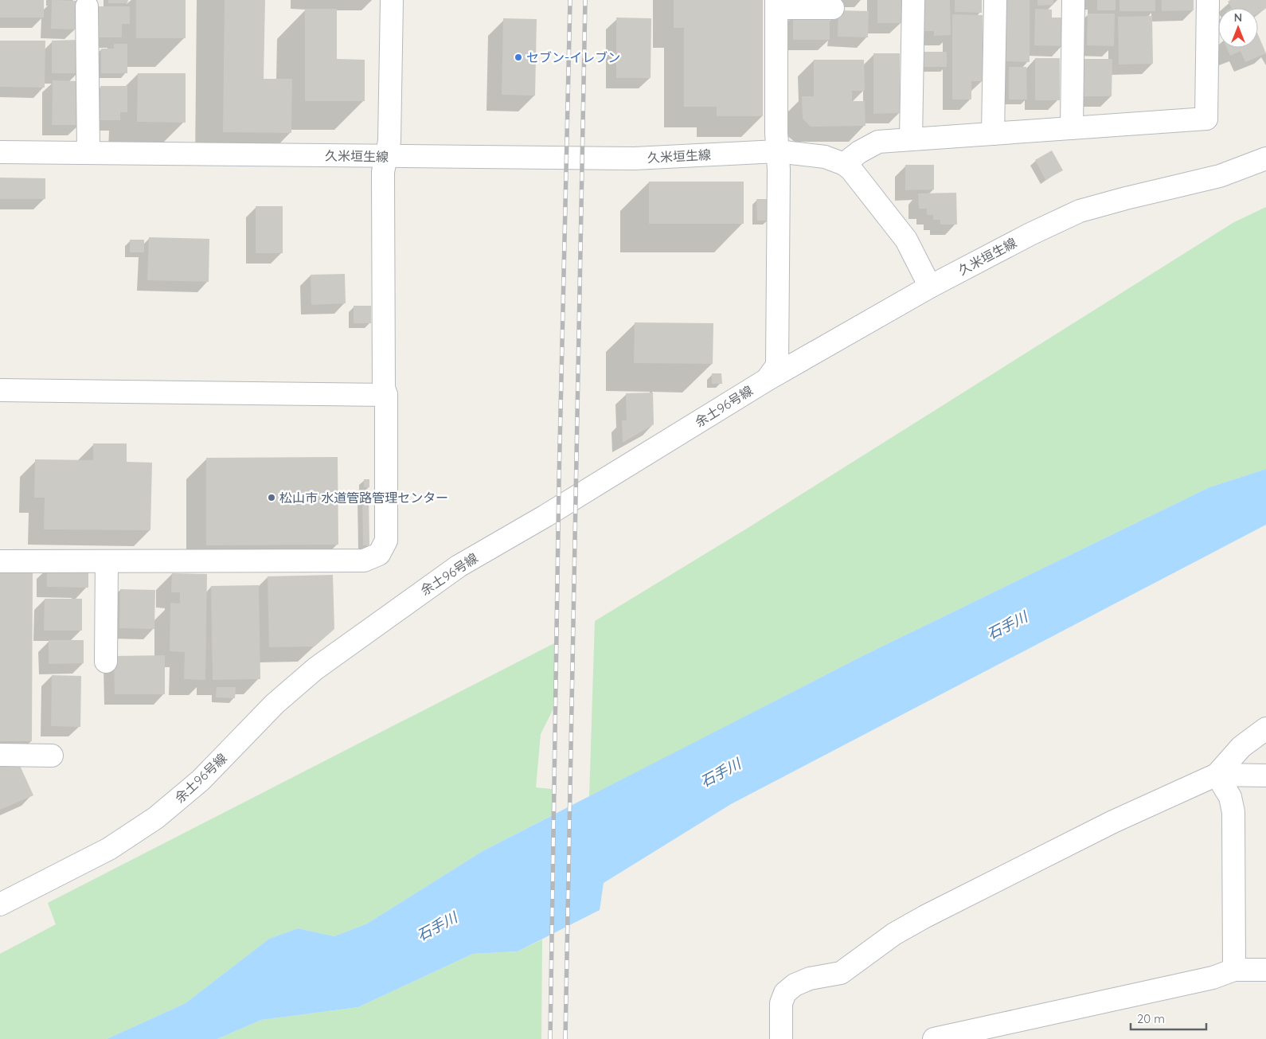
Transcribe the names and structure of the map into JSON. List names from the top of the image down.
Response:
{
  "streets": {
    "street": ["久米垣生線", "余土96号線"]
  },
  "crossings": [
    ["久米垣生線", "余土96号線"]
  ],
  "water": ["石手川"],
  "places": ["セブン-イレブン", "松山市 水道管路管理センター"],
  "scale_bar": "20 m",
  "north": "top"
}
